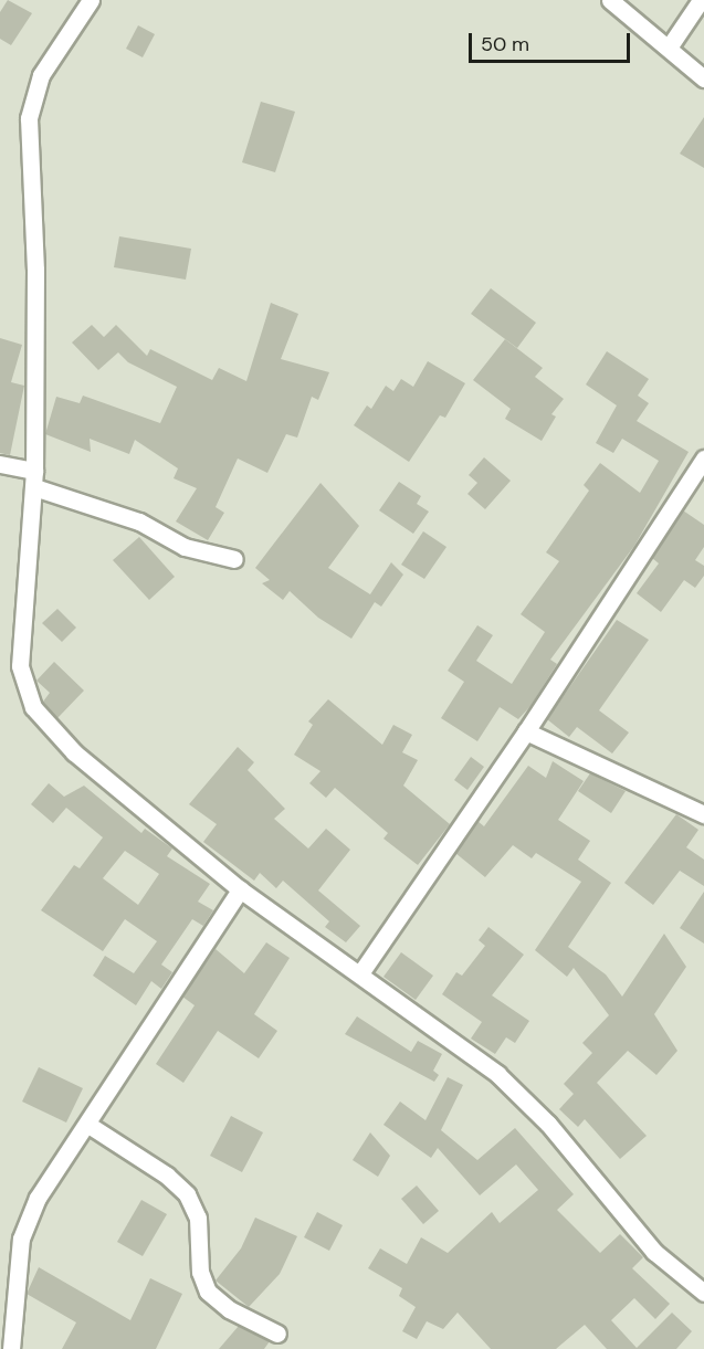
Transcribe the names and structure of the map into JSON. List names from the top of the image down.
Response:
{
  "scale_bar": "50 m"
}
